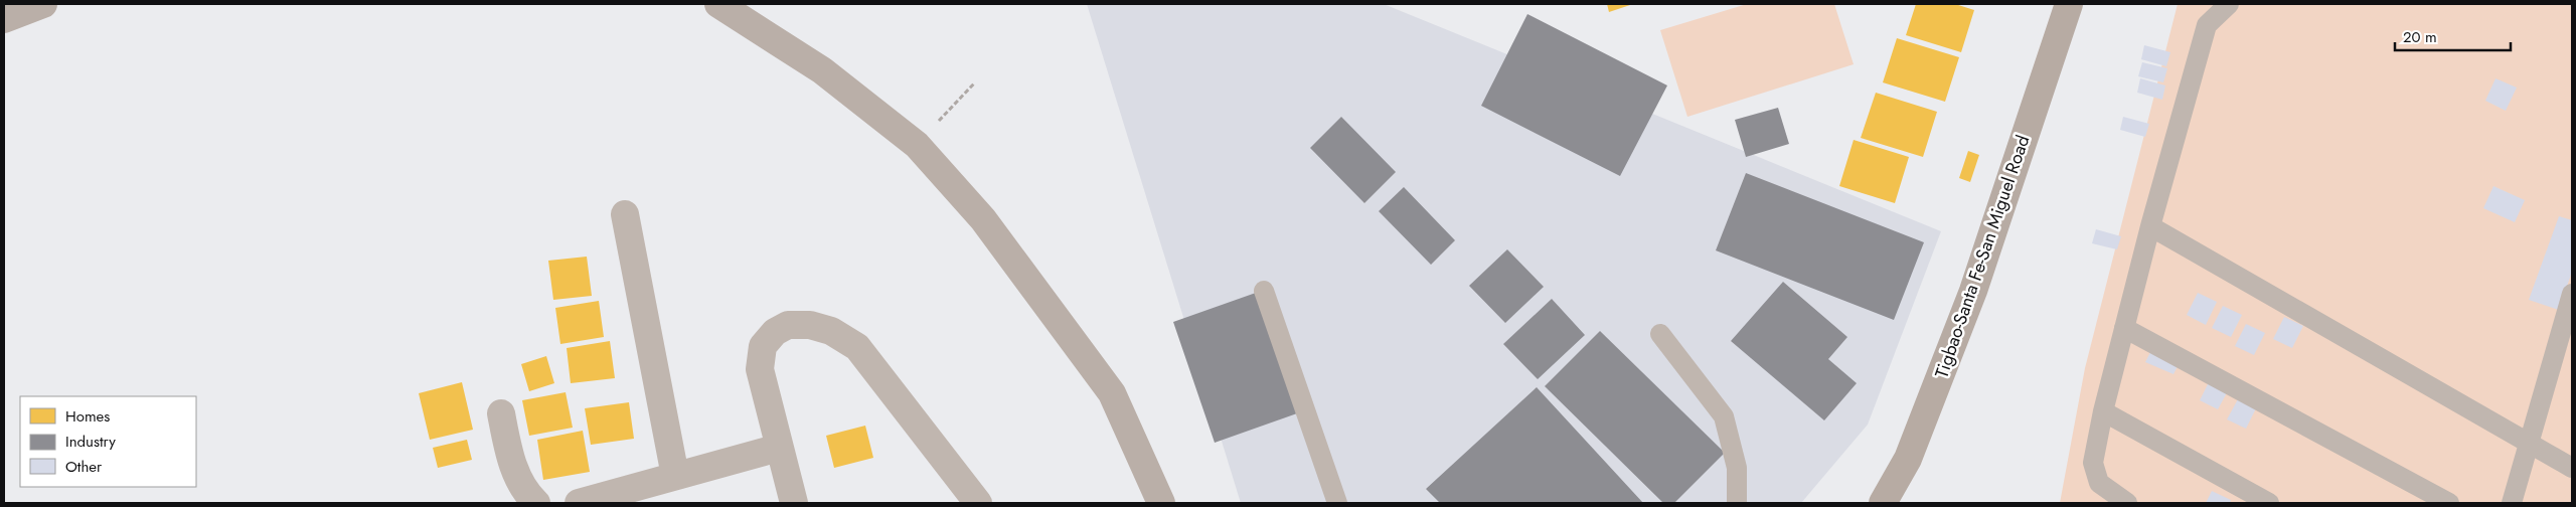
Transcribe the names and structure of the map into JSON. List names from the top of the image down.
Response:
{
  "streets": {
    "main road": ["Tigbao-Santa Fe-San Miguel Road"]
  },
  "legend": ["Homes", "Industry", "Other"],
  "scale_bar": "20 m"
}
